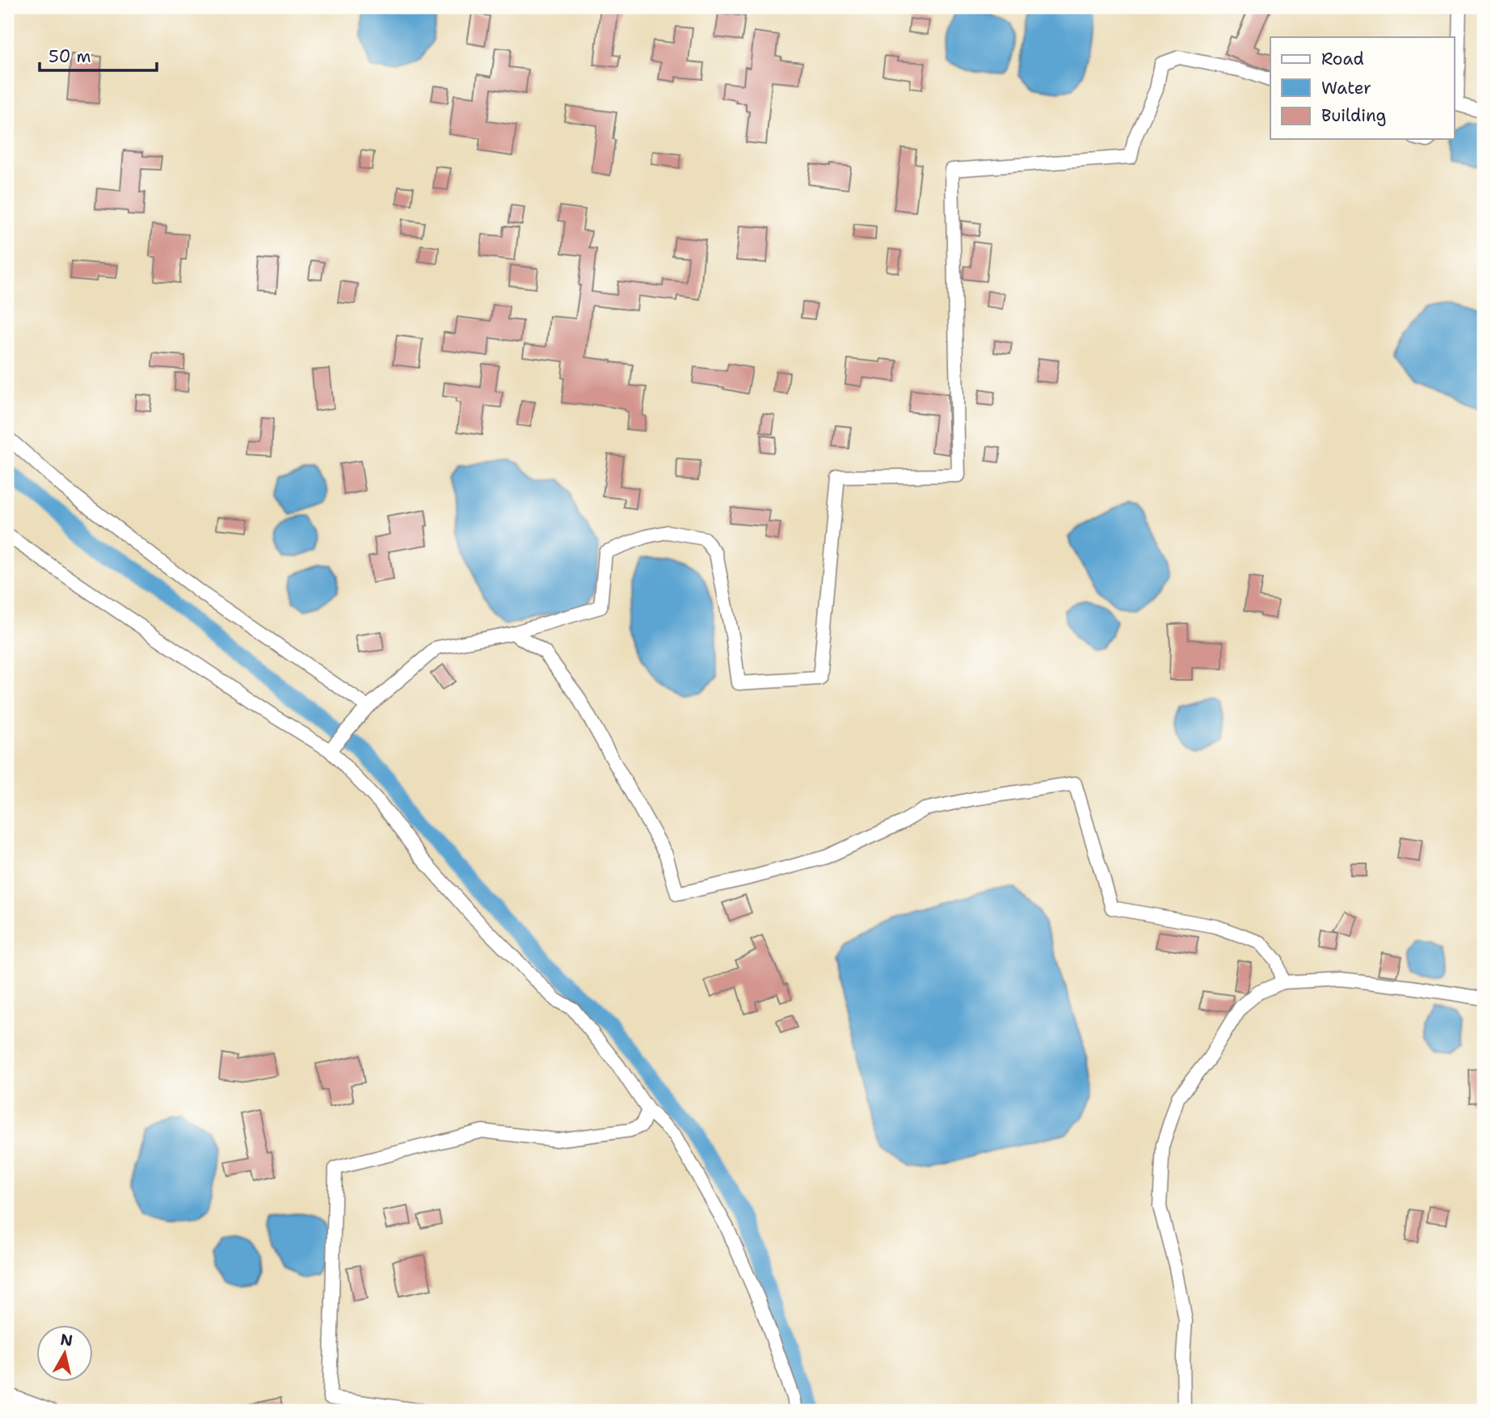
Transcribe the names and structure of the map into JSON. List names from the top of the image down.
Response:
{
  "legend": ["Road", "Water", "Building"],
  "scale_bar": "50 m",
  "north": "top"
}
